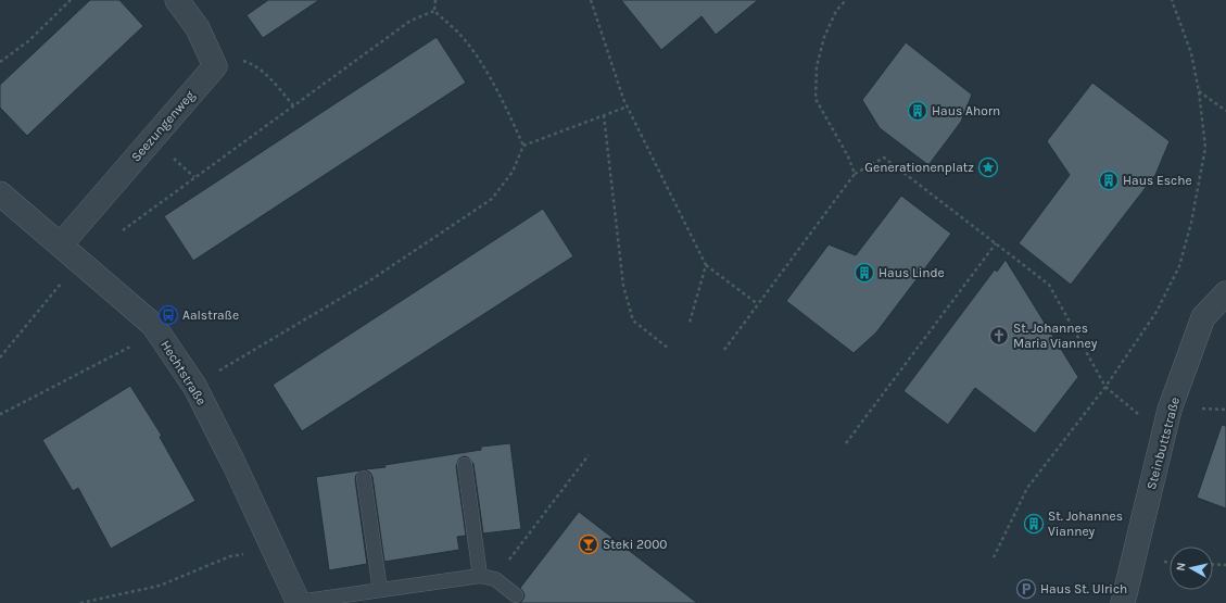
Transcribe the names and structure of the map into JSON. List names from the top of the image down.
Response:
{
  "streets": {
    "street": ["Seezungenweg", "Hechtstraße", "Steinbuttstraße"]
  },
  "crossings": [
    ["Seezungenweg", "Hechtstraße"]
  ],
  "places": {
    "building": [
      "Haus Ahorn",
      "Haus Esche",
      "Haus Linde",
      "St. Johannes Vianney"
    ],
    "place": ["Generationenplatz"],
    "bus stop": ["Aalstraße"],
    "church": ["St. Johannes Maria Vianney"],
    "bar": ["Steki 2000"],
    "parking": ["Haus St. Ulrich"]
  },
  "north": "left"
}
